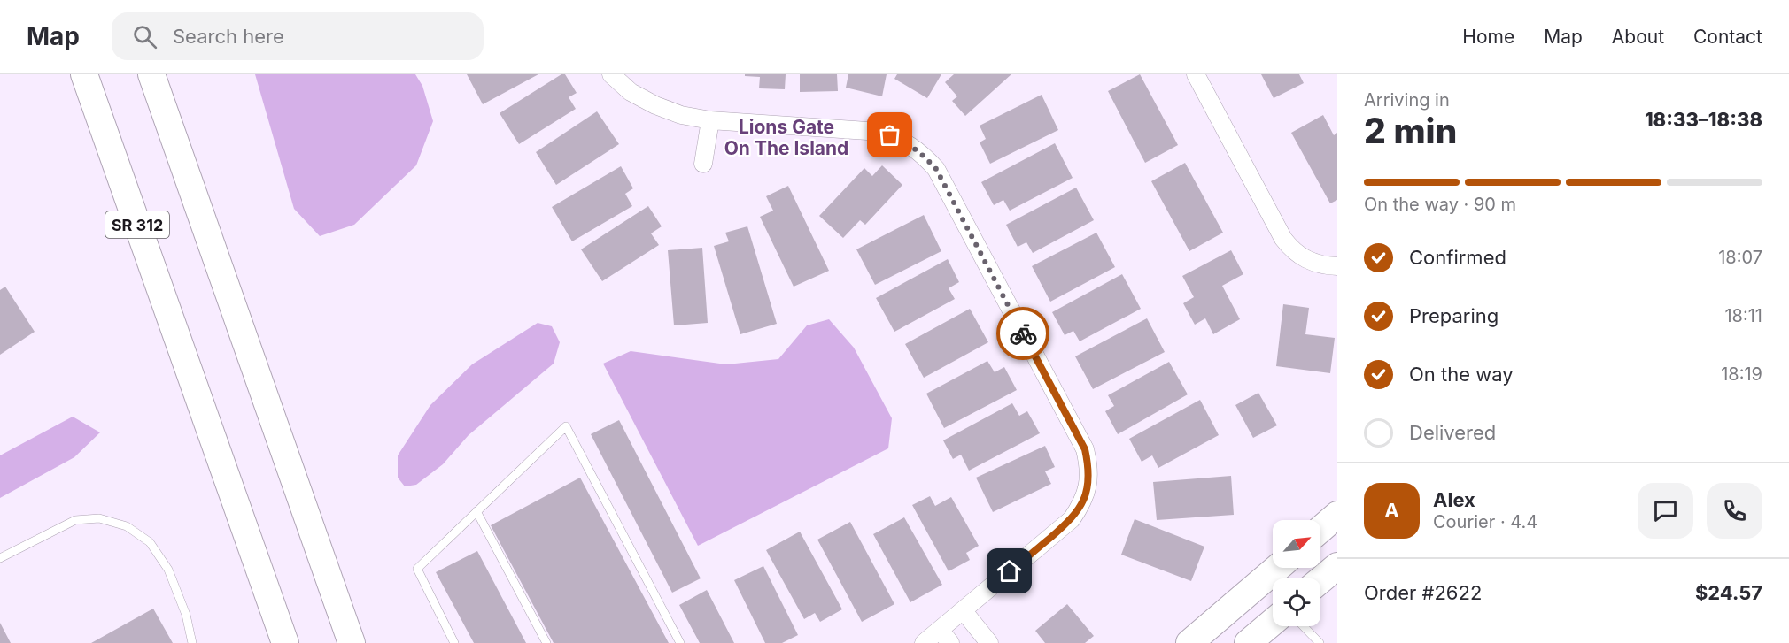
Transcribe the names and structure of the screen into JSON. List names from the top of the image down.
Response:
{
  "streets": {
    "main road": ["SR 312"]
  },
  "districts": ["Lions Gate On The Island"],
  "north": "top right",
  "page": {
    "header": "Map",
    "search": "Search here",
    "nav": [
      "Home",
      "Map",
      "About",
      "Contact"
    ],
    "heading": ["2 min", "Arriving in", "18:33–18:38"],
    "panel": [
      "Alex",
      "Courier · 4.4",
      "Order #2622",
      "$24.57"
    ],
    "bar": "On the way · 90 m",
    "list": [
      ["Confirmed", "18:07"],
      ["Preparing", "18:11"],
      ["On the way", "18:19"],
      "Delivered"
    ],
    "round": "A"
  }
}
